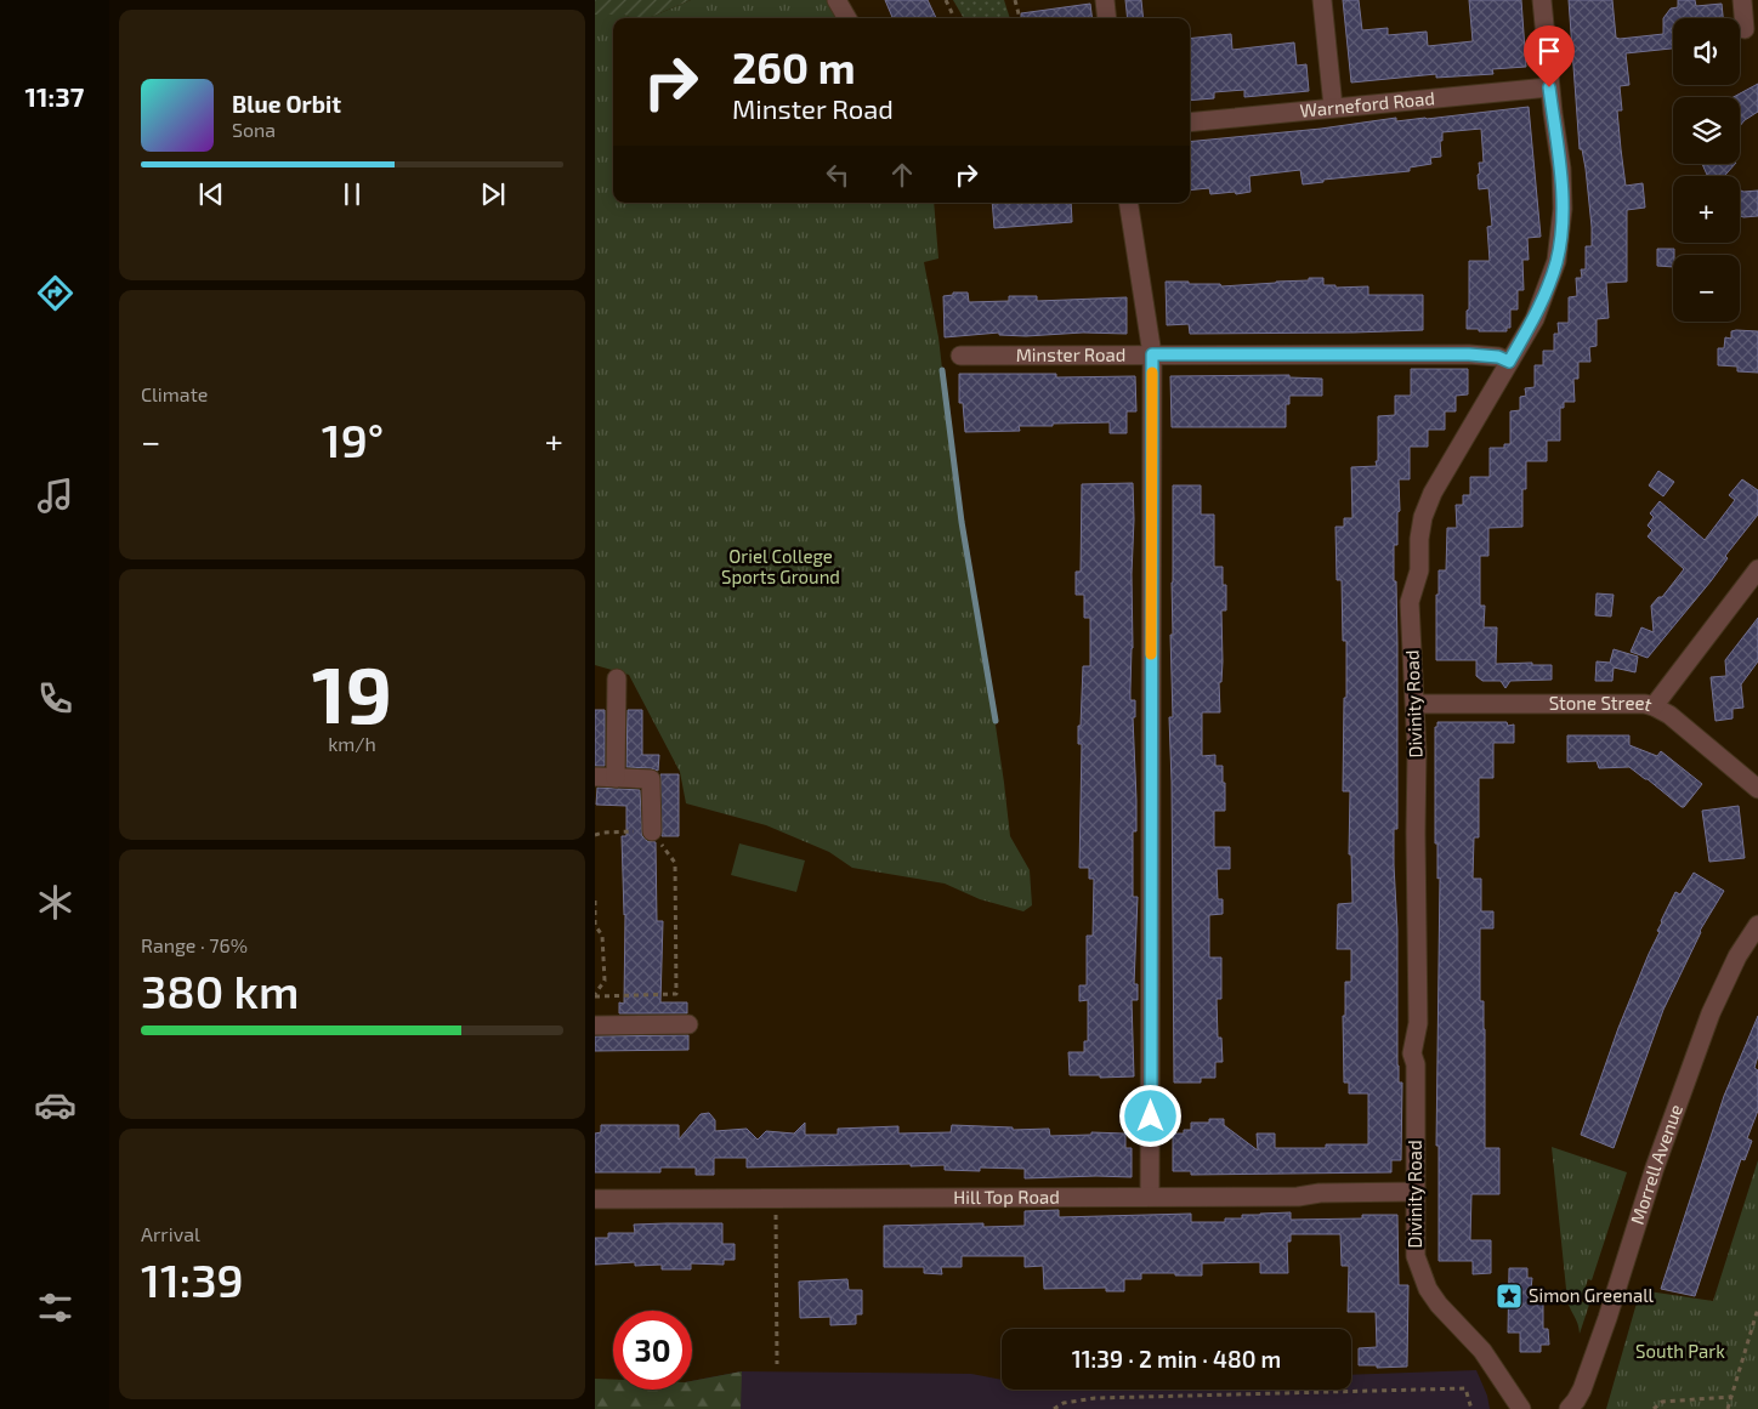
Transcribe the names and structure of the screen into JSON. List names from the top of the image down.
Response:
{
  "streets": {
    "street": [
      "Warneford Road",
      "Minster Road",
      "Divinity Road",
      "Stone Street",
      "Morrell Avenue",
      "Hill Top Road"
    ]
  },
  "crossings": [
    ["Warneford Road", "Divinity Road"],
    ["Minster Road", "Divinity Road"],
    ["Divinity Road", "Stone Street"],
    ["Divinity Road", "Hill Top Road"]
  ],
  "parks": ["Oriel College Sports Ground", "South Park"],
  "places": {
    "place": ["Simon Greenall"]
  },
  "page": {
    "tabs": "11:37",
    "map_buttons": ["+", "−"],
    "turn": ["260 m", "Minster Road"],
    "song": ["Blue Orbit", "Sona"],
    "tile": [
      "Climate",
      ["19", "km/h"],
      ["Range · 76%", "380 km"],
      ["Arrival", "11:39"]
    ],
    "heat": ["−", "19°", "+"],
    "limit": "30",
    "trip": "11:39 · 2 min · 480 m"
  }
}
